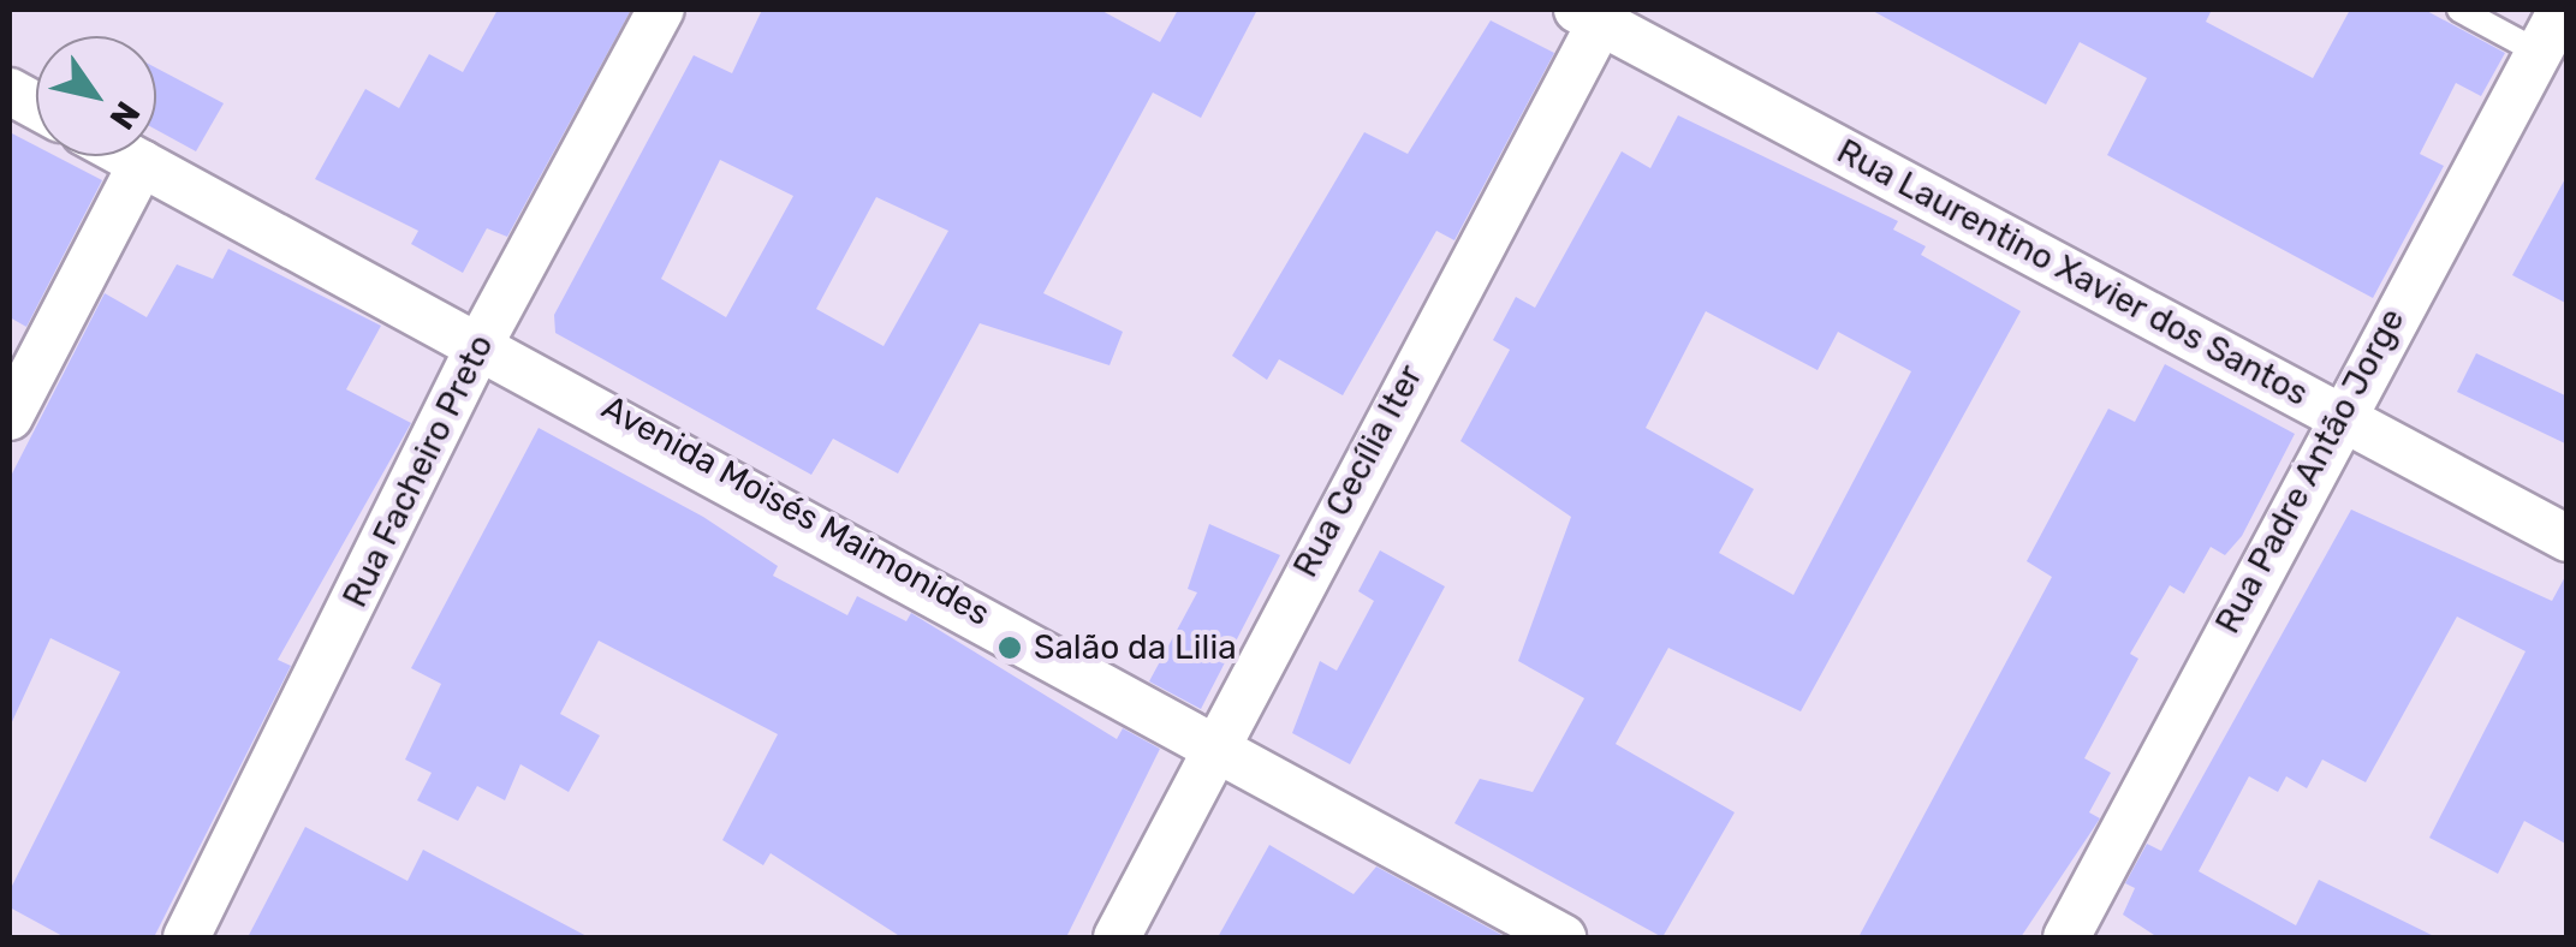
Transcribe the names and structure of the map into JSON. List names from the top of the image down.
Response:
{
  "streets": {
    "street": [
      "Rua Laurentino Xavier dos Santos",
      "Rua Facheiro Preto",
      "Rua Cecília Iter",
      "Rua Padre Antão Jorge",
      "Avenida Moisés Maimonides"
    ]
  },
  "crossings": [
    ["Rua Laurentino Xavier dos Santos", "Rua Cecília Iter"],
    ["Rua Laurentino Xavier dos Santos", "Rua Padre Antão Jorge"],
    ["Rua Facheiro Preto", "Avenida Moisés Maimonides"],
    ["Rua Cecília Iter", "Avenida Moisés Maimonides"]
  ],
  "places": ["Salão da Lilia"],
  "north": "bottom right"
}
